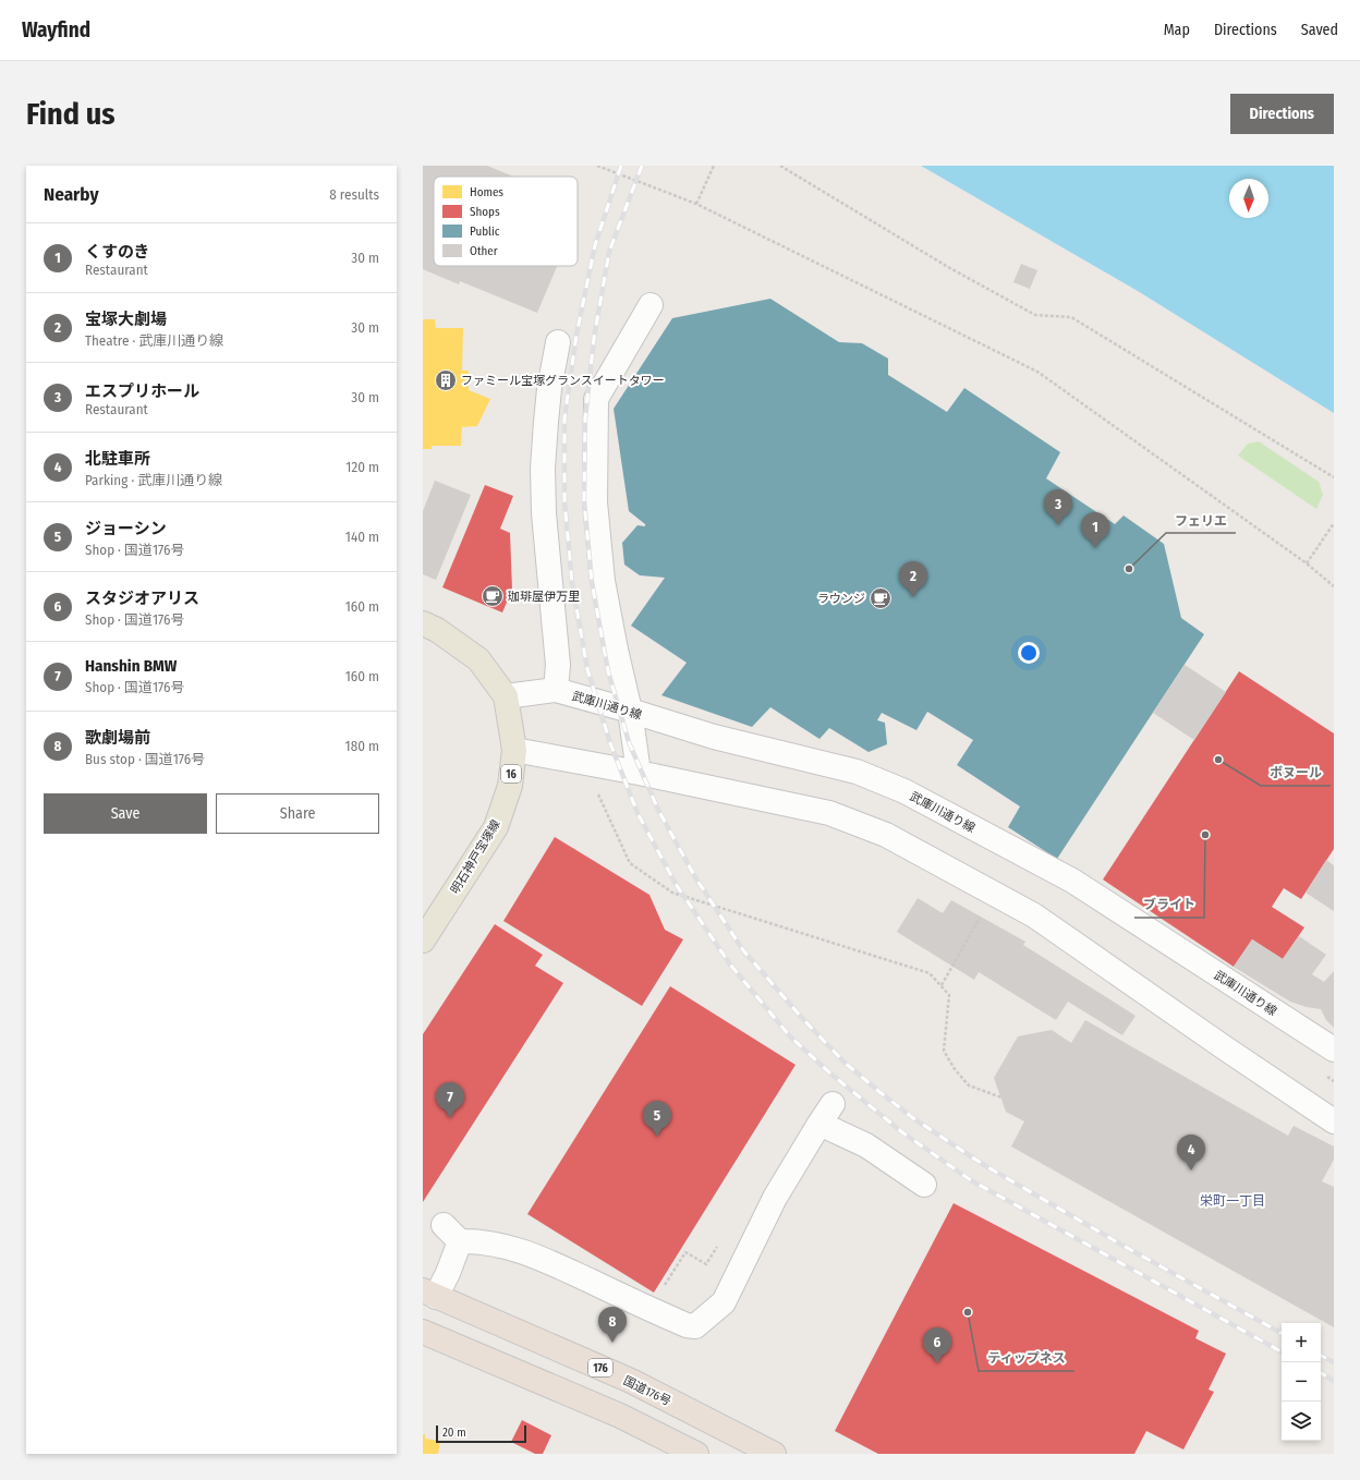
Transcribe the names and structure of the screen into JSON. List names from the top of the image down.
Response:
{
  "streets": {
    "highway": ["176", "国道176号"],
    "main road": ["16", "明石神戸宝塚線"],
    "street": ["武庫川通り線"]
  },
  "crossings": [
    ["武庫川通り線", "明石神戸宝塚線"]
  ],
  "districts": ["栄町一丁目"],
  "places": {
    "building": ["ファミール宝塚グランスイートタワー"],
    "other": [
      "フェリエ",
      "ボヌール",
      "ブライト",
      "ティップネス"
    ],
    "cafe": ["珈琲屋伊万里", "ラウンジ"]
  },
  "legend": [
    "Homes",
    "Shops",
    "Public",
    "Other"
  ],
  "scale_bar": "20 m",
  "north": "bottom",
  "page": {
    "header": "Wayfind",
    "nav": ["Map", "Directions", "Saved"],
    "buttons": [
      "Directions",
      ["Save", "Share"]
    ],
    "title": "Find us",
    "heading": ["Nearby", "8 results"],
    "list": [
      {
        "mark": "1",
        "name": "くすのき",
        "note": "Restaurant",
        "value": "30 m"
      },
      {
        "mark": "2",
        "name": "宝塚大劇場",
        "note": "Theatre · 武庫川通り線",
        "value": "30 m"
      },
      {
        "mark": "3",
        "name": "エスプリホール",
        "note": "Restaurant",
        "value": "30 m"
      },
      {
        "mark": "4",
        "name": "北駐車所",
        "note": "Parking · 武庫川通り線",
        "value": "120 m"
      },
      {
        "mark": "5",
        "name": "ジョーシン",
        "note": "Shop · 国道176号",
        "value": "140 m"
      },
      {
        "mark": "6",
        "name": "スタジオアリス",
        "note": "Shop · 国道176号",
        "value": "160 m"
      },
      {
        "mark": "7",
        "name": "Hanshin BMW",
        "note": "Shop · 国道176号",
        "value": "160 m"
      },
      {
        "mark": "8",
        "name": "歌劇場前",
        "note": "Bus stop · 国道176号",
        "value": "180 m"
      }
    ],
    "pins": [
      "3",
      "1",
      "2",
      "7",
      "5",
      "4",
      "8",
      "6"
    ],
    "map_buttons": ["+", "−"],
    "scale": "20 m"
  }
}
